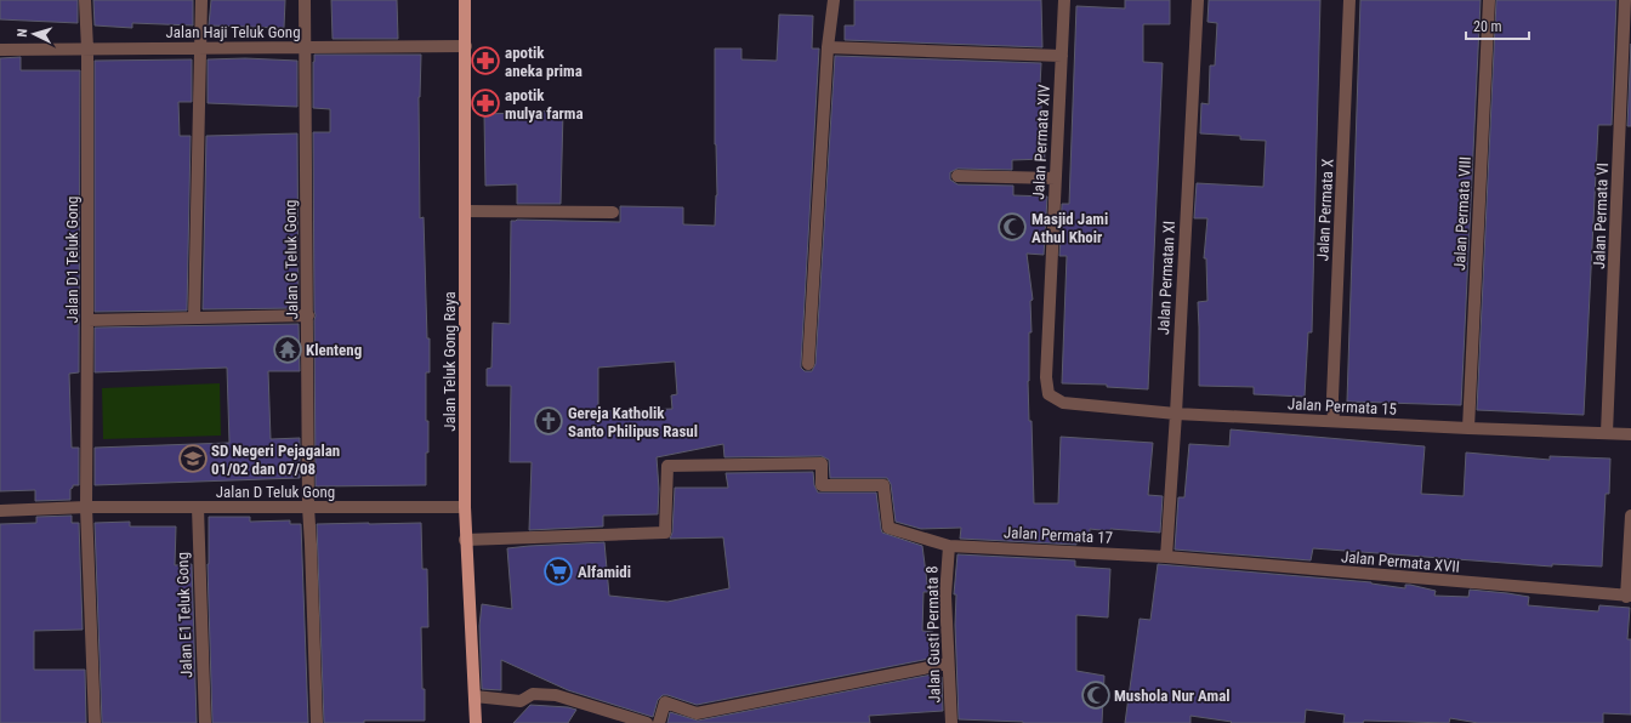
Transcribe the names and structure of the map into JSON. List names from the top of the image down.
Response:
{
  "streets": {
    "main road": ["Jalan Teluk Gong Raya"],
    "street": [
      "Jalan Haji Teluk Gong",
      "Jalan Permata XIV",
      "Jalan Permata X",
      "Jalan Permata VIII",
      "Jalan Permata VI",
      "Jalan D1 Teluk Gong",
      "Jalan G Teluk Gong",
      "Jalan Permatan XI",
      "Jalan Permata 15",
      "Jalan D Teluk Gong",
      "Jalan Permata 17",
      "Jalan Permata XVII",
      "Jalan E1 Teluk Gong",
      "Jalan Gusti Permata 8"
    ]
  },
  "crossings": [
    ["Jalan Haji Teluk Gong", "Jalan D1 Teluk Gong"],
    ["Jalan Haji Teluk Gong", "Jalan G Teluk Gong"],
    ["Jalan Haji Teluk Gong", "Jalan Teluk Gong Raya"],
    ["Jalan Permata XIV", "Jalan Permata 15"],
    ["Jalan Permata X", "Jalan Permata 15"],
    ["Jalan Permata VIII", "Jalan Permata 15"],
    ["Jalan Permata VI", "Jalan Permata 15"],
    ["Jalan D1 Teluk Gong", "Jalan D Teluk Gong"],
    ["Jalan G Teluk Gong", "Jalan D Teluk Gong"],
    ["Jalan Permatan XI", "Jalan Permata 15"],
    ["Jalan Permatan XI", "Jalan Permata 17"],
    ["Jalan Permatan XI", "Jalan Permata XVII"],
    ["Jalan Teluk Gong Raya", "Jalan D Teluk Gong"],
    ["Jalan Teluk Gong Raya", "Jalan Permata 17"],
    ["Jalan D Teluk Gong", "Jalan E1 Teluk Gong"],
    ["Jalan Permata 17", "Jalan Permata XVII"],
    ["Jalan Permata 17", "Jalan Gusti Permata 8"]
  ],
  "places": {
    "pharmacy": ["apotik aneka prima", "apotik mulya farma"],
    "mosque": ["Masjid Jami Athul Khoir", "Mushola Nur Amal"],
    "temple": ["Klenteng"],
    "church": ["Gereja Katholik Santo Philipus Rasul"],
    "school or university": ["SD Negeri Pejagalan 01/02 dan 07/08"],
    "supermarket": ["Alfamidi"]
  },
  "scale_bar": "20 m",
  "north": "left"
}
